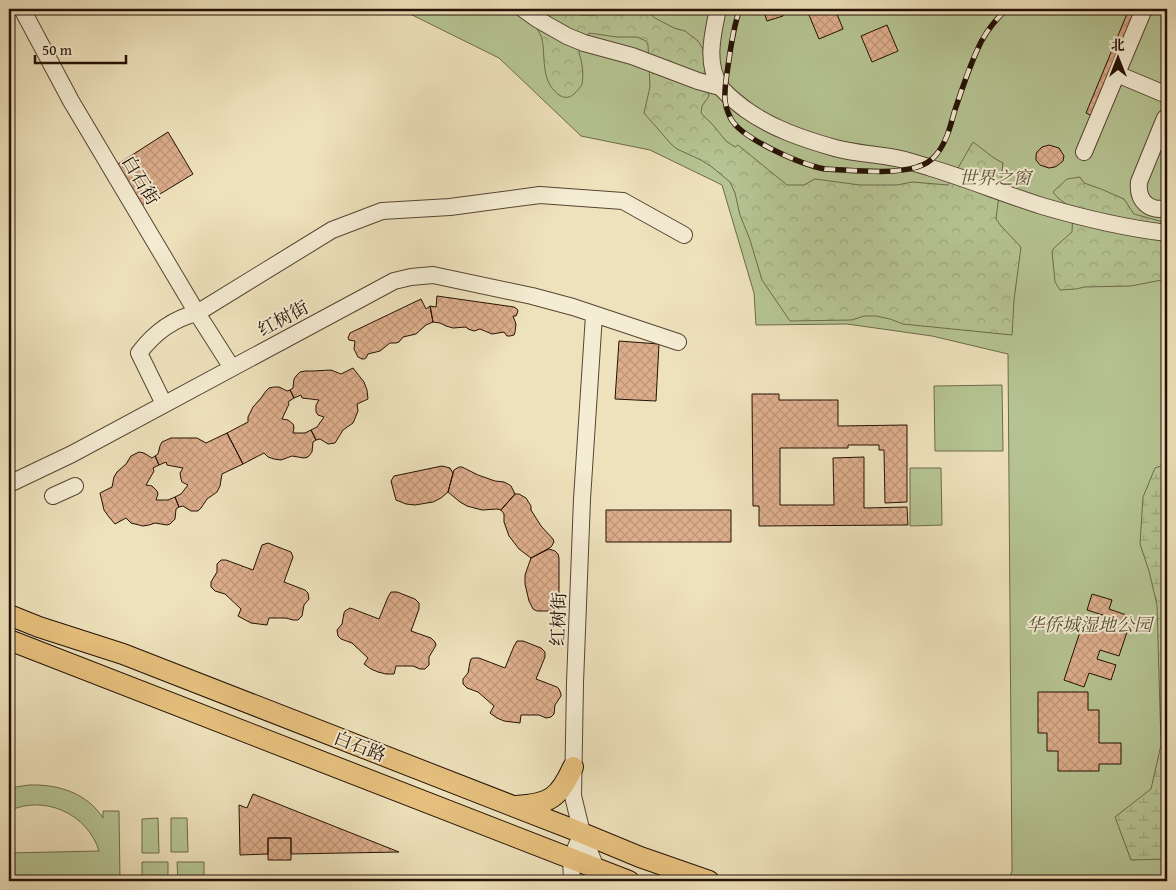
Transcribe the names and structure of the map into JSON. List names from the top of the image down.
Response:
{
  "streets": {
    "main road": ["白石路"],
    "street": ["白石街", "红树街"]
  },
  "crossings": [
    ["白石街", "红树街"],
    ["红树街", "白石路"]
  ],
  "parks": ["世界之窗", "华侨城湿地公园"],
  "scale_bar": "50 m",
  "north": "top"
}
